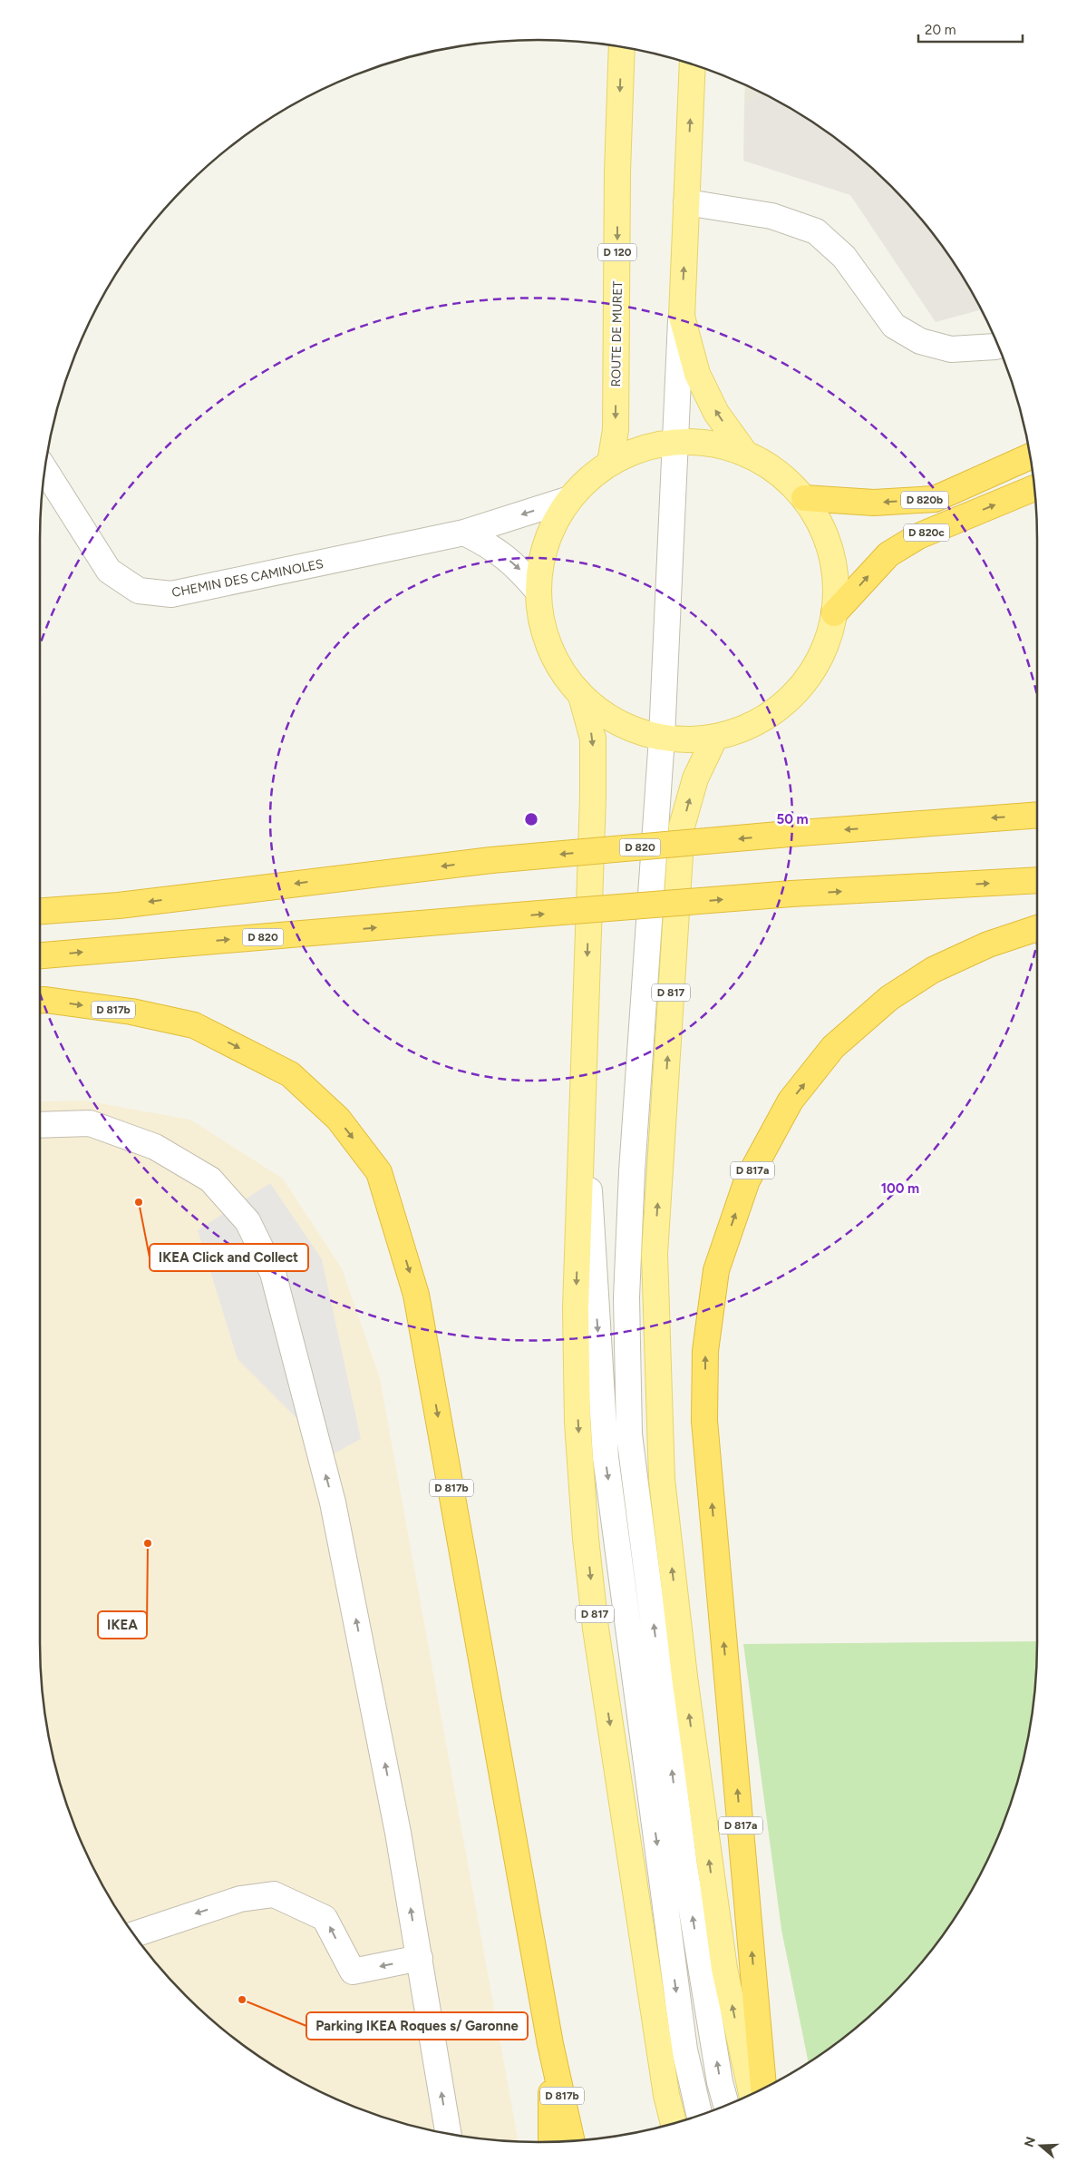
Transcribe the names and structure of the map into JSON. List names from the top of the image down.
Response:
{
  "streets": {
    "highway": [
      "D 820b",
      "D 820c",
      "D 820",
      "D 817b",
      "D 817a"
    ],
    "main road": ["D 120", "ROUTE DE MURET", "D 817"],
    "street": ["CHEMIN DES CAMINOLES"]
  },
  "places": ["IKEA Click and Collect", "IKEA", "Parking IKEA Roques s/ Garonne"],
  "scale_bar": "20 m",
  "north": "left",
  "rings": ["50 m", "100 m"]
}
